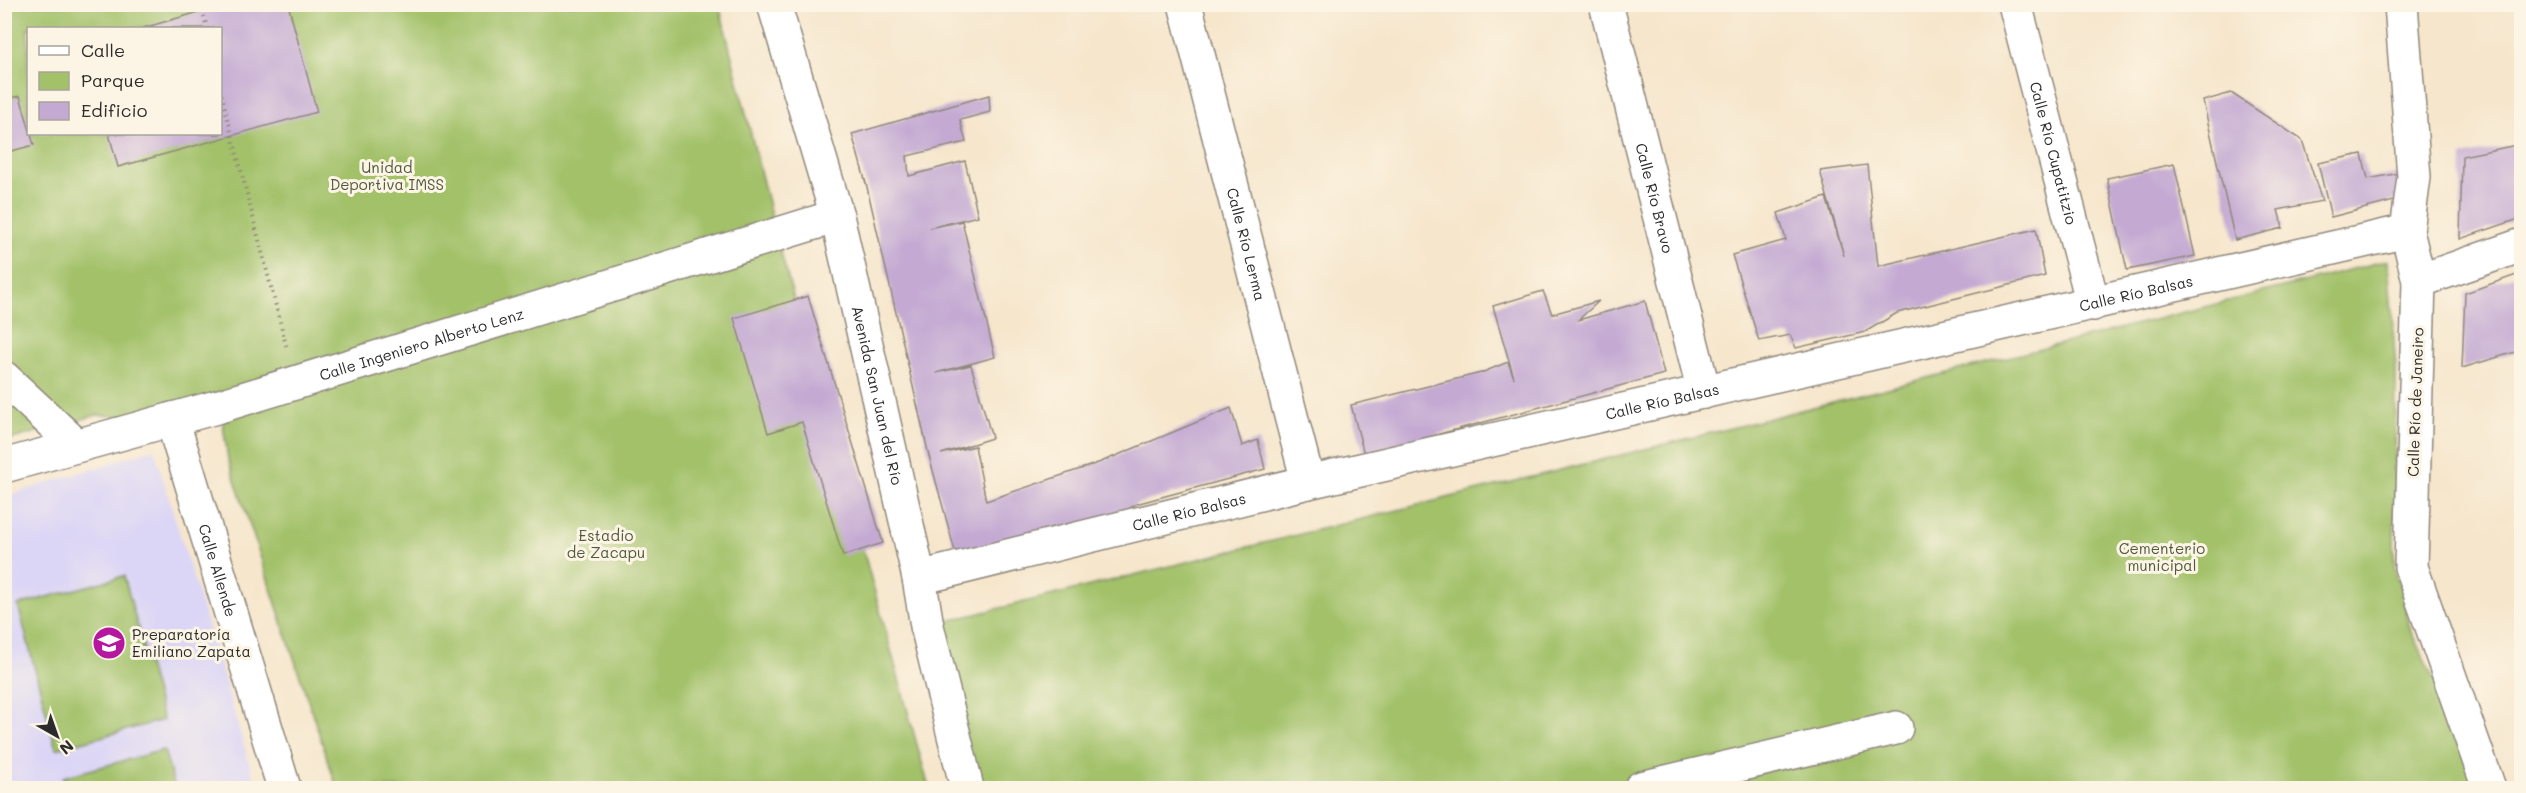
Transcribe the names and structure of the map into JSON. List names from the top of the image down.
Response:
{
  "streets": {
    "street": [
      "Calle Río Cupatitzio",
      "Calle Río Bravo",
      "Calle Río Lerma",
      "Calle Río Balsas",
      "Calle Ingeniero Alberto Lenz",
      "Avenida San Juan del Río",
      "Calle Río de Janeiro",
      "Calle Allende"
    ]
  },
  "crossings": [
    ["Calle Río Cupatitzio", "Calle Río Balsas"],
    ["Calle Río Bravo", "Calle Río Balsas"],
    ["Calle Río Lerma", "Calle Río Balsas"],
    ["Calle Río Balsas", "Avenida San Juan del Río"],
    ["Calle Río Balsas", "Calle Río de Janeiro"],
    ["Calle Ingeniero Alberto Lenz", "Avenida San Juan del Río"],
    ["Calle Ingeniero Alberto Lenz", "Calle Allende"]
  ],
  "parks": ["Unidad Deportiva IMSS", "Estadio de Zacapu", "Cementerio municipal"],
  "places": {
    "school or university": ["Preparatoría Emiliano Zapata"]
  },
  "legend": ["Calle", "Parque", "Edificio"],
  "north": "bottom right"
}
